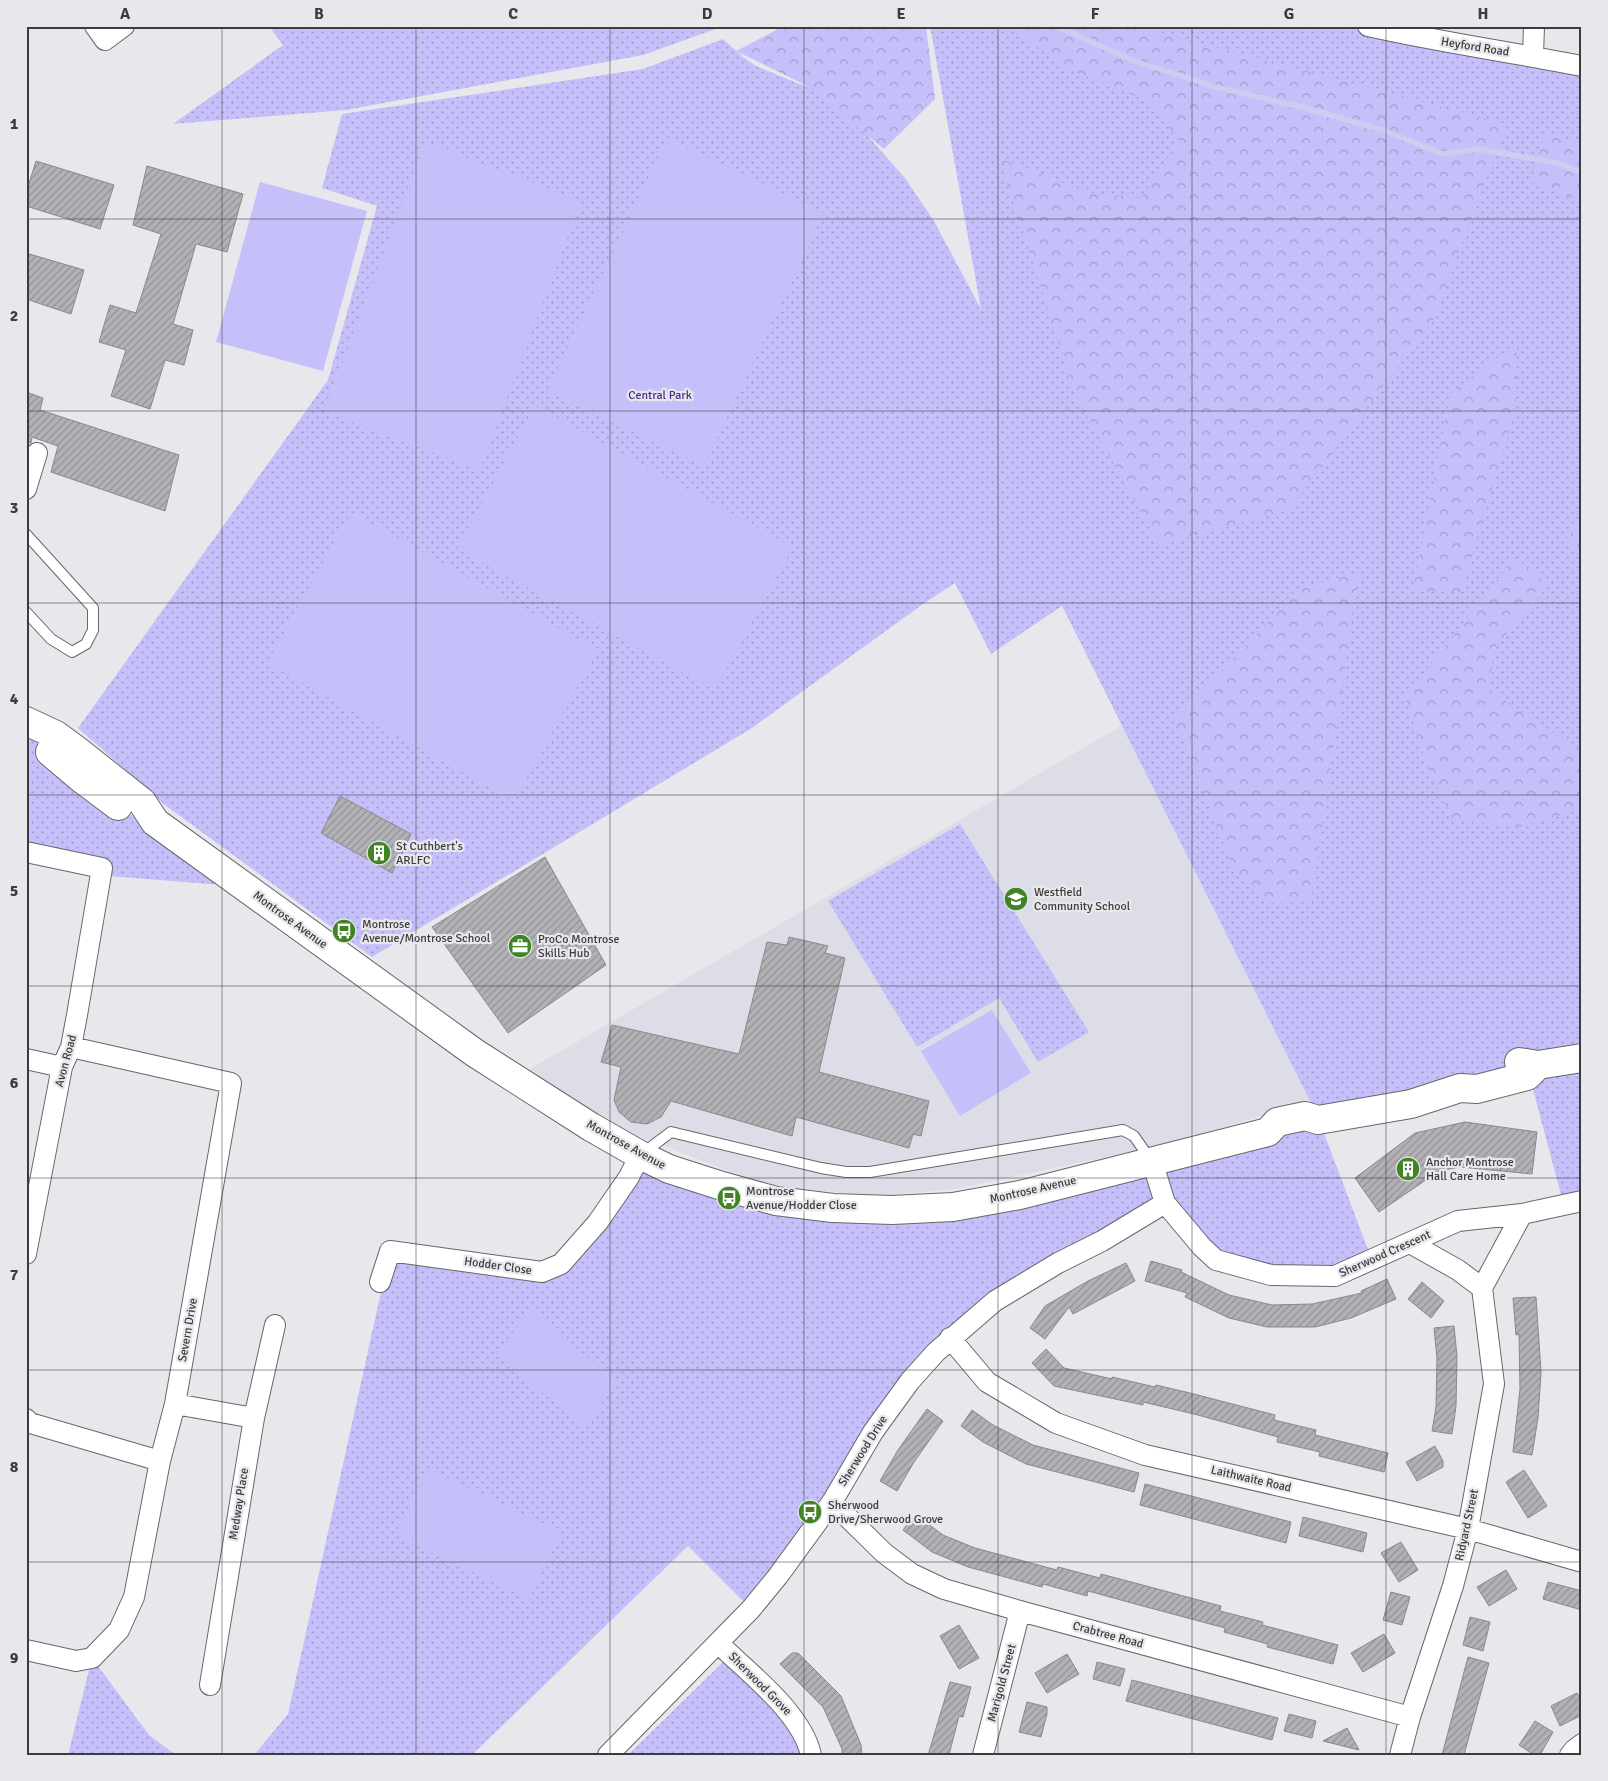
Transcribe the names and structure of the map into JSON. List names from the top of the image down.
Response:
{
  "streets": {
    "street": [
      "Heyford Road",
      "Montrose Avenue",
      "Avon Road",
      "Sherwood Crescent",
      "Hodder Close",
      "Severn Drive",
      "Sherwood Drive",
      "Laithwaite Road",
      "Medway Place",
      "Ridyard Street",
      "Crabtree Road",
      "Marigold Street",
      "Sherwood Grove"
    ]
  },
  "crossings": [
    ["Montrose Avenue", "Sherwood Crescent"],
    ["Montrose Avenue", "Hodder Close"],
    ["Avon Road", "Severn Drive"],
    ["Sherwood Crescent", "Sherwood Drive"],
    ["Sherwood Drive", "Laithwaite Road"],
    ["Sherwood Drive", "Crabtree Road"],
    ["Sherwood Drive", "Sherwood Grove"],
    ["Laithwaite Road", "Ridyard Street"],
    ["Ridyard Street", "Crabtree Road"],
    ["Crabtree Road", "Marigold Street"]
  ],
  "parks": ["Central Park"],
  "places": {
    "building": ["St Cuthbert's ARLFC", "Anchor Montrose Hall Care Home"],
    "school or university": ["Westfield Community School"],
    "bus stop": ["Montrose Avenue/Montrose School", "Montrose Avenue/Hodder Close", "Sherwood Drive/Sherwood Grove"],
    "office": ["ProCo Montrose Skills Hub"]
  },
  "grid": {
    "columns": [
      "A",
      "B",
      "C",
      "D",
      "E",
      "F",
      "G",
      "H"
    ],
    "rows": [
      "1",
      "2",
      "3",
      "4",
      "5",
      "6",
      "7",
      "8",
      "9"
    ]
  }
}
